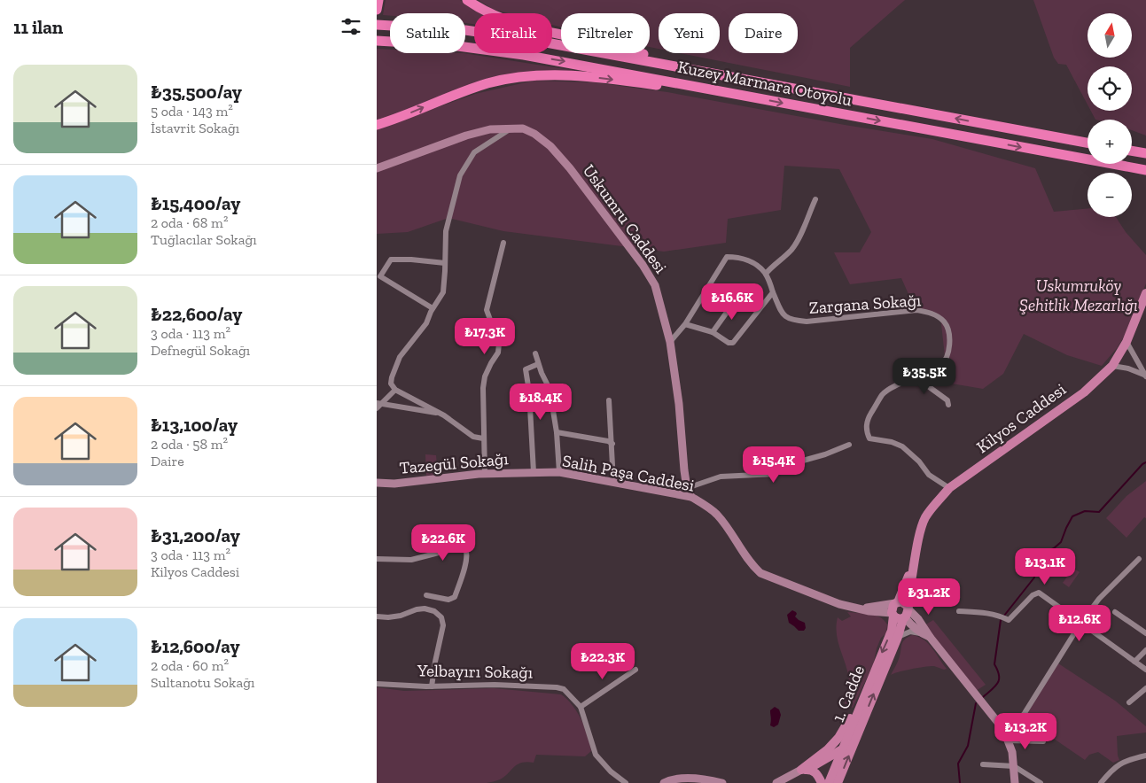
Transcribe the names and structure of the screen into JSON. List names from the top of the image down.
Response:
{
  "streets": {
    "highway": ["Kuzey Marmara Otoyolu"],
    "main road": [
      "Uskumru Caddesi",
      "Kilyos Caddesi",
      "Tazegül Sokağı",
      "Salih Paşa Caddesi",
      "1. Cadde"
    ],
    "street": ["Zargana Sokağı", "Yelbayırı Sokağı"]
  },
  "crossings": [
    ["Uskumru Caddesi", "Salih Paşa Caddesi"],
    ["Zargana Sokağı", "Kilyos Caddesi"],
    ["Kilyos Caddesi", "1. Cadde"],
    ["Tazegül Sokağı", "Salih Paşa Caddesi"],
    ["Salih Paşa Caddesi", "1. Cadde"]
  ],
  "parks": ["Uskumruköy Şehitlik Mezarlığı"],
  "north": "top",
  "page": {
    "heading": "11 ilan",
    "map_buttons": ["+", "−"],
    "chip": [
      "Satılık",
      "Kiralık",
      "Filtreler",
      "Yeni",
      "Daire"
    ],
    "list": [
      {
        "name": "₺35,500/ay",
        "note": "5 oda · 143 m² · İstavrit Sokağı"
      },
      {
        "name": "₺15,400/ay",
        "note": "2 oda · 68 m² · Tuğlacılar Sokağı"
      },
      {
        "name": "₺22,600/ay",
        "note": "3 oda · 113 m² · Defnegül Sokağı"
      },
      {
        "name": "₺13,100/ay",
        "note": "2 oda · 58 m² · Daire"
      },
      {
        "name": "₺31,200/ay",
        "note": "3 oda · 113 m² · Kilyos Caddesi"
      },
      {
        "name": "₺12,600/ay",
        "note": "2 oda · 60 m² · Sultanotu Sokağı"
      }
    ],
    "price": [
      "₺16.6K",
      "₺17.3K",
      "₺35.5K",
      "₺18.4K",
      "₺15.4K",
      "₺22.6K",
      "₺13.1K",
      "₺31.2K",
      "₺12.6K",
      "₺22.3K",
      "₺13.2K"
    ]
  }
}
